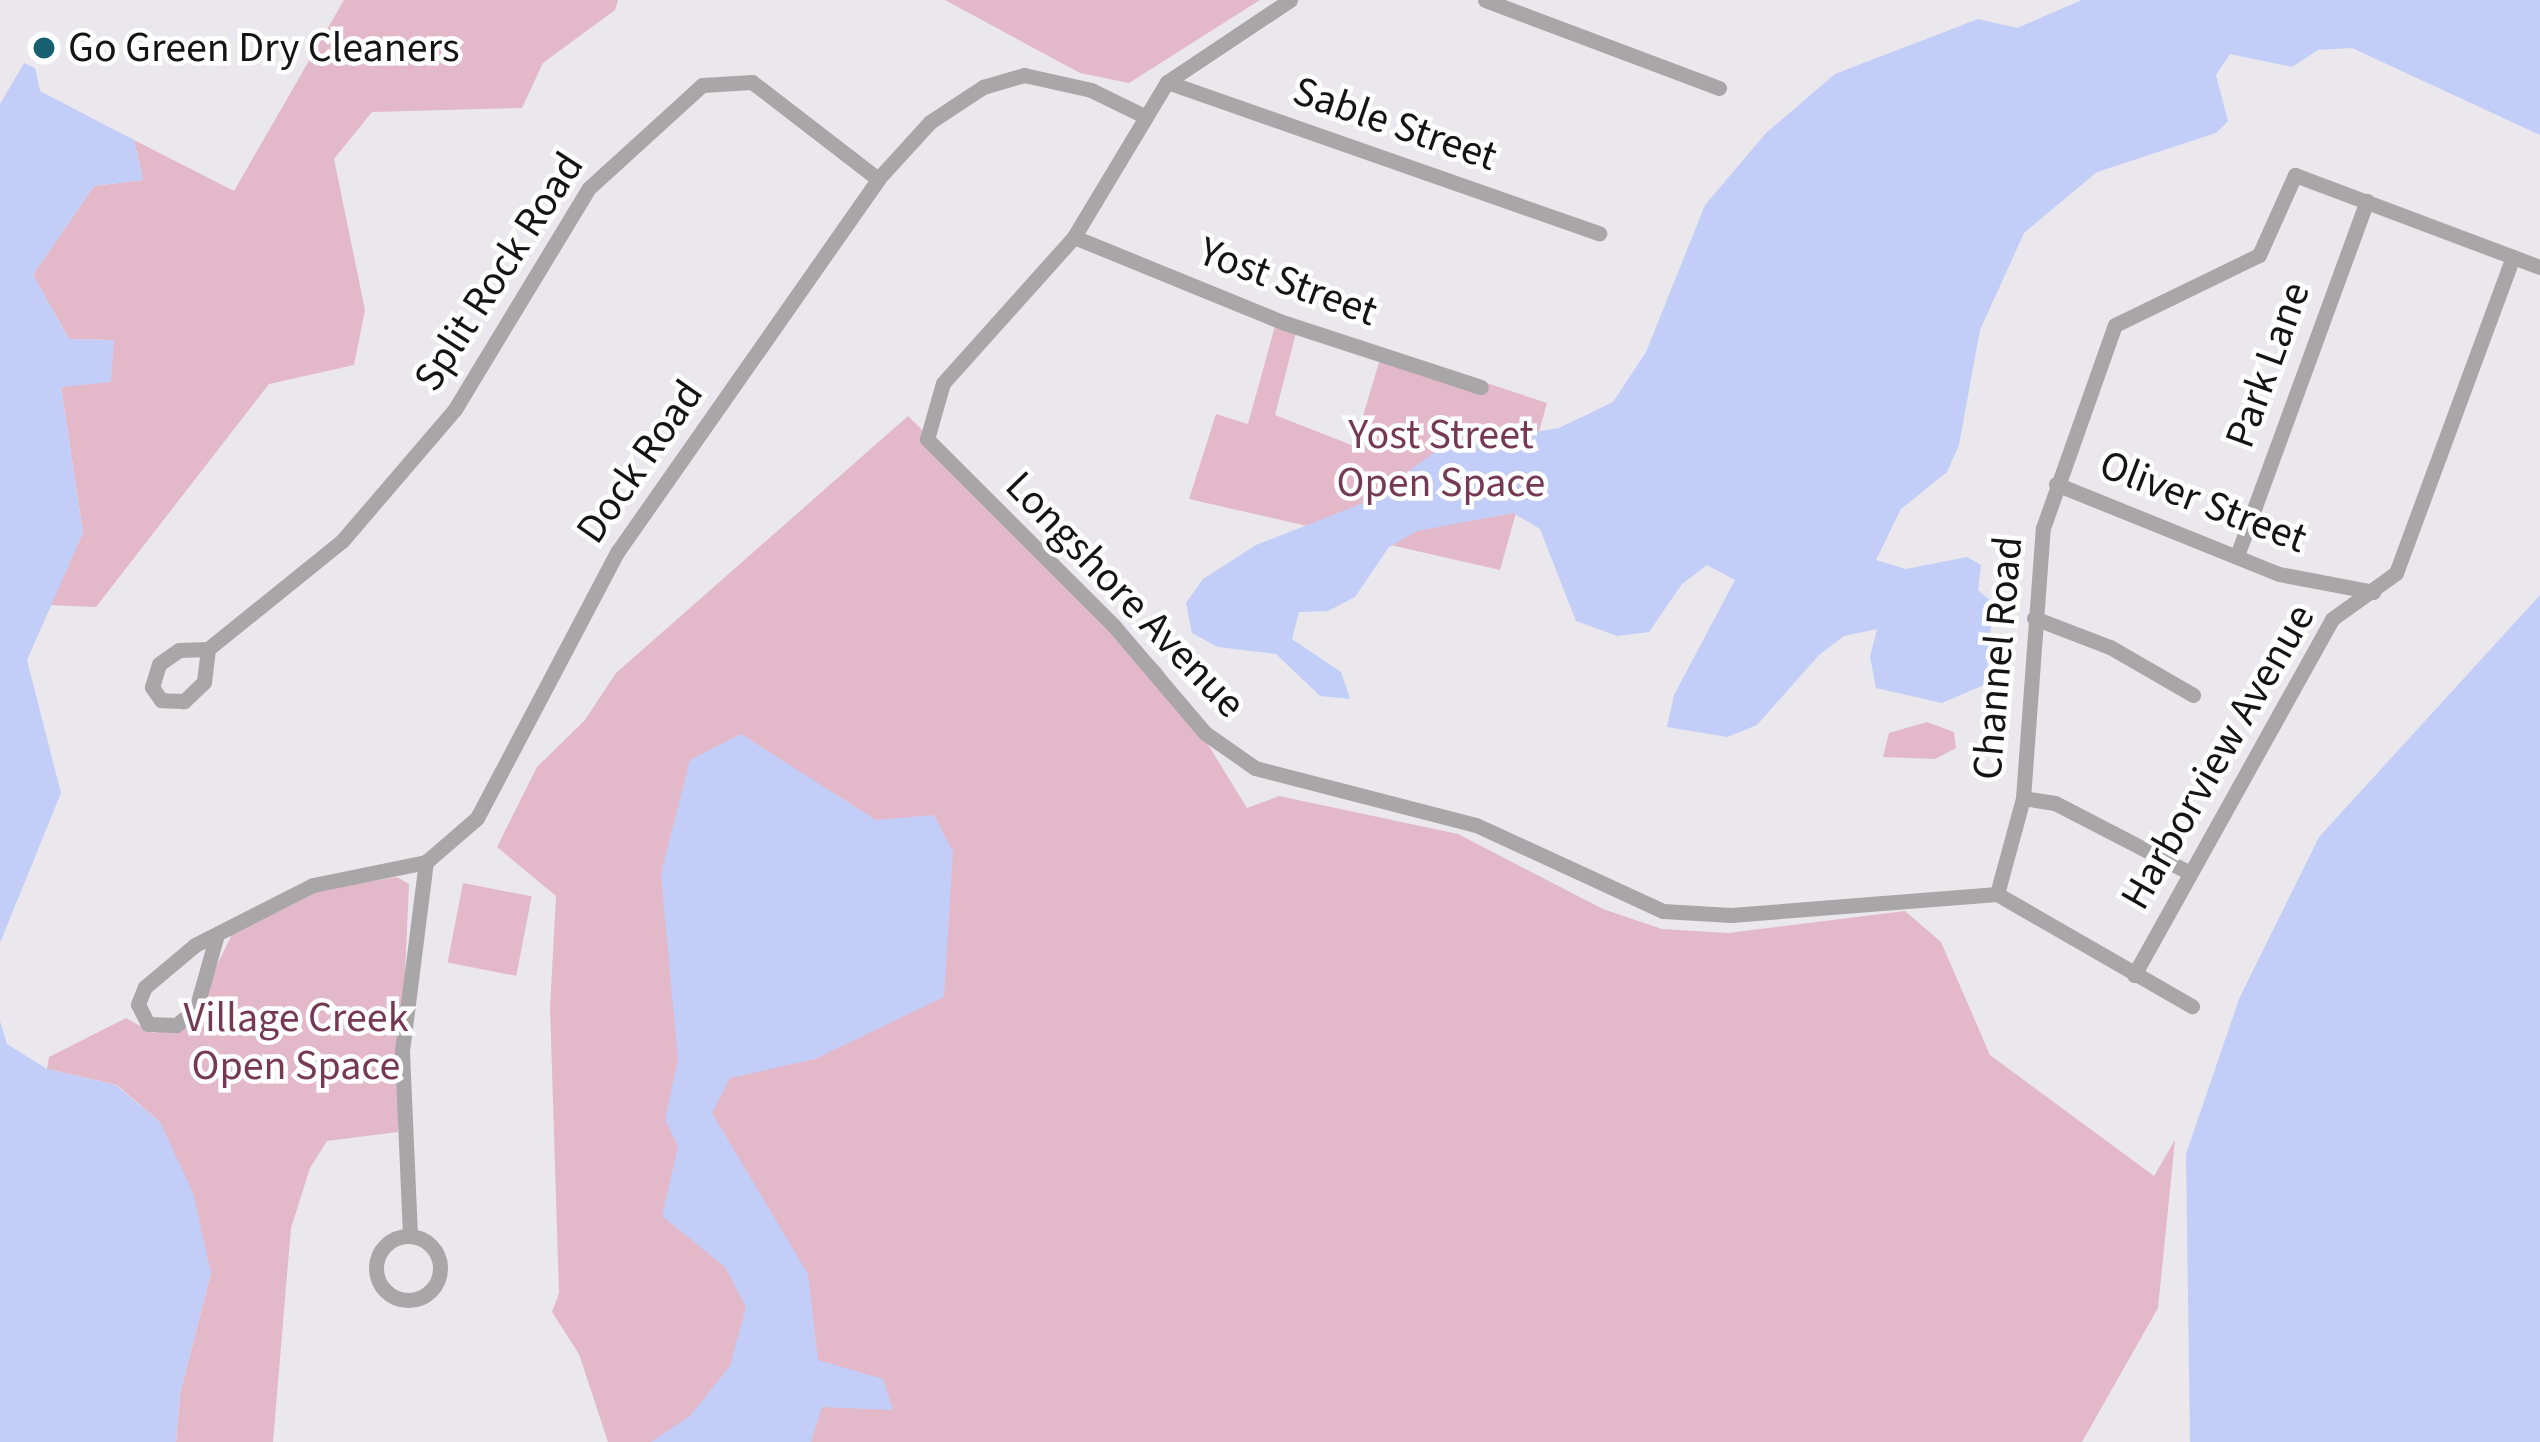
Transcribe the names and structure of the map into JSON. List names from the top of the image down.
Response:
{
  "streets": {
    "street": [
      "Sable Street",
      "Split Rock Road",
      "Yost Street",
      "Park Lane",
      "Dock Road",
      "Oliver Street",
      "Longshore Avenue",
      "Channel Road",
      "Harborview Avenue"
    ]
  },
  "crossings": [
    ["Split Rock Road", "Dock Road"],
    ["Yost Street", "Longshore Avenue"],
    ["Park Lane", "Oliver Street"],
    ["Park Lane", "Channel Road"],
    ["Oliver Street", "Channel Road"],
    ["Oliver Street", "Harborview Avenue"],
    ["Longshore Avenue", "Channel Road"]
  ],
  "parks": ["Yost Street Open Space", "Village Creek Open Space"],
  "places": ["Go Green Dry Cleaners"]
}
